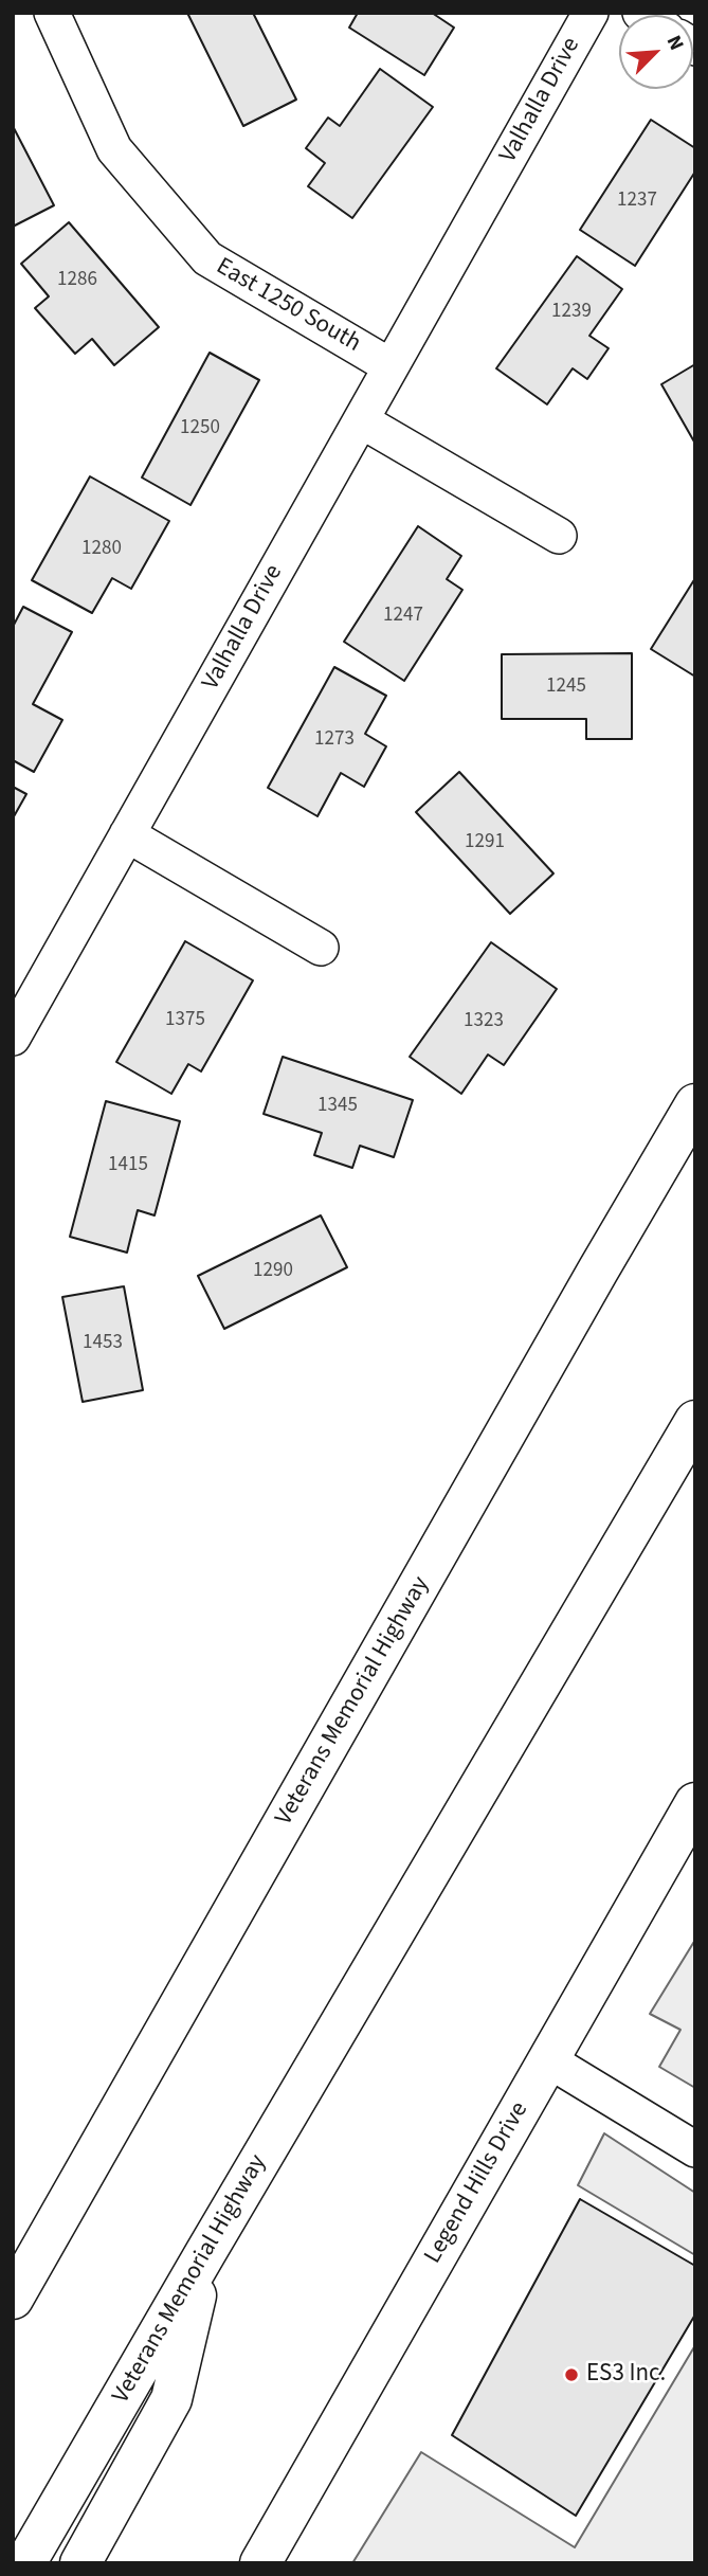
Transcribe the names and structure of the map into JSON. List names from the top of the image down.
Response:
{
  "streets": {
    "main road": ["Veterans Memorial Highway", "Legend Hills Drive"],
    "street": ["Valhalla Drive", "East 1250 South"]
  },
  "crossings": [
    ["Valhalla Drive", "East 1250 South"]
  ],
  "places": ["ES3 Inc."],
  "house_numbers": [
    "1237",
    "1286",
    "1239",
    "1250",
    "1280",
    "1247",
    "1245",
    "1273",
    "1291",
    "1375",
    "1323",
    "1345",
    "1415",
    "1290",
    "1453"
  ],
  "north": "top right"
}
